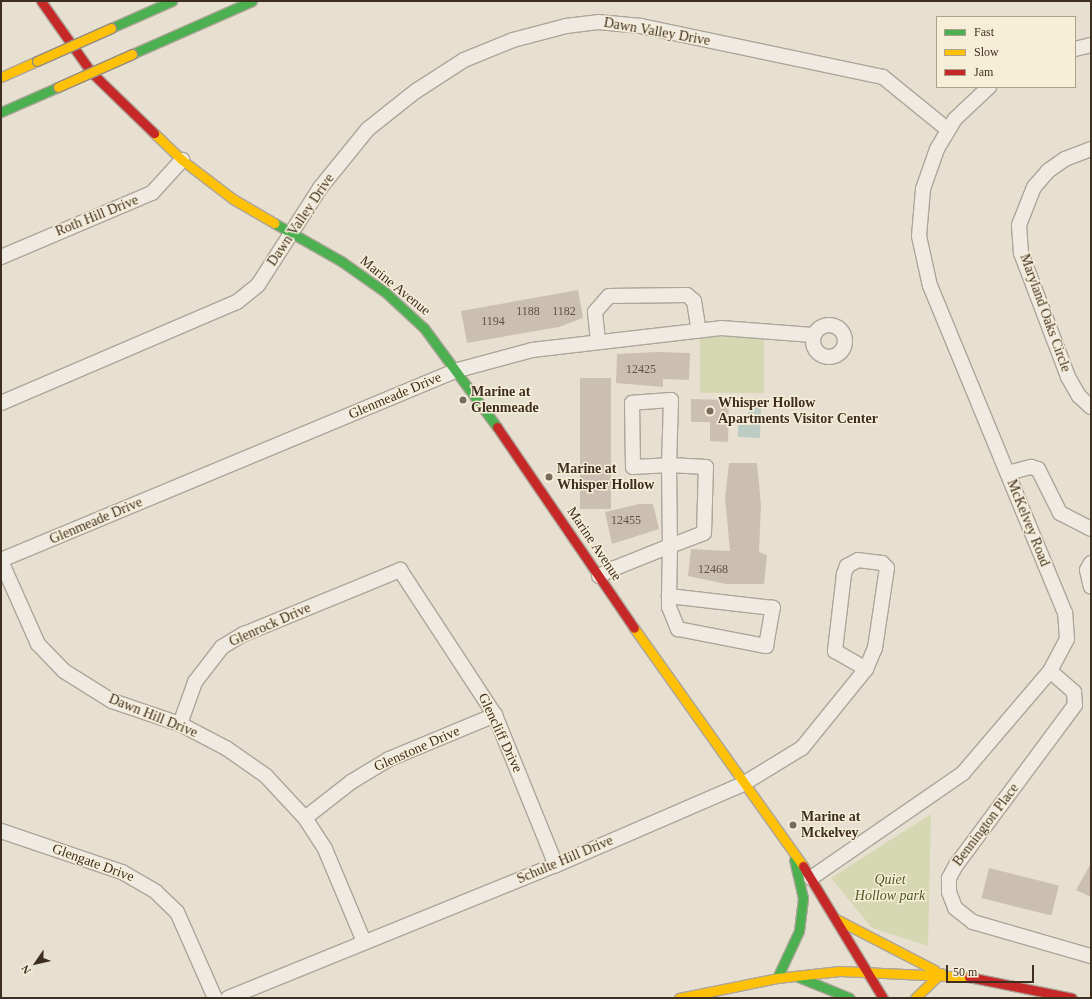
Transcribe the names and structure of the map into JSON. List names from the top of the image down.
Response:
{
  "streets": {
    "main road": ["Marine Avenue"],
    "street": [
      "Dawn Valley Drive",
      "Roth Hill Drive",
      "Maryland Oaks Circle",
      "Glenmeade Drive",
      "McKelvey Road",
      "Glenrock Drive",
      "Dawn Hill Drive",
      "Glencliff Drive",
      "Glenstone Drive",
      "Bennington Place",
      "Schulte Hill Drive",
      "Glengate Drive"
    ]
  },
  "crossings": [
    ["Dawn Valley Drive", "Marine Avenue"],
    ["Dawn Valley Drive", "McKelvey Road"],
    ["Roth Hill Drive", "Marine Avenue"],
    ["Marine Avenue", "Glenmeade Drive"],
    ["Marine Avenue", "McKelvey Road"],
    ["Marine Avenue", "Schulte Hill Drive"],
    ["Glenmeade Drive", "Dawn Hill Drive"],
    ["McKelvey Road", "Bennington Place"],
    ["Glenrock Drive", "Dawn Hill Drive"],
    ["Glenrock Drive", "Glencliff Drive"],
    ["Dawn Hill Drive", "Glenstone Drive"],
    ["Dawn Hill Drive", "Schulte Hill Drive"],
    ["Glencliff Drive", "Glenstone Drive"],
    ["Glencliff Drive", "Schulte Hill Drive"]
  ],
  "parks": ["Quiet Hollow park"],
  "places": [
    "Marine at Glenmeade",
    "Whisper Hollow Apartments Visitor Center",
    "Marine at Whisper Hollow",
    "Marine at Mckelvey"
  ],
  "house_numbers": [
    "1188",
    "1182",
    "1194",
    "12425",
    "12455",
    "12468"
  ],
  "legend": ["Fast", "Slow", "Jam"],
  "scale_bar": "50 m",
  "north": "bottom left"
}
